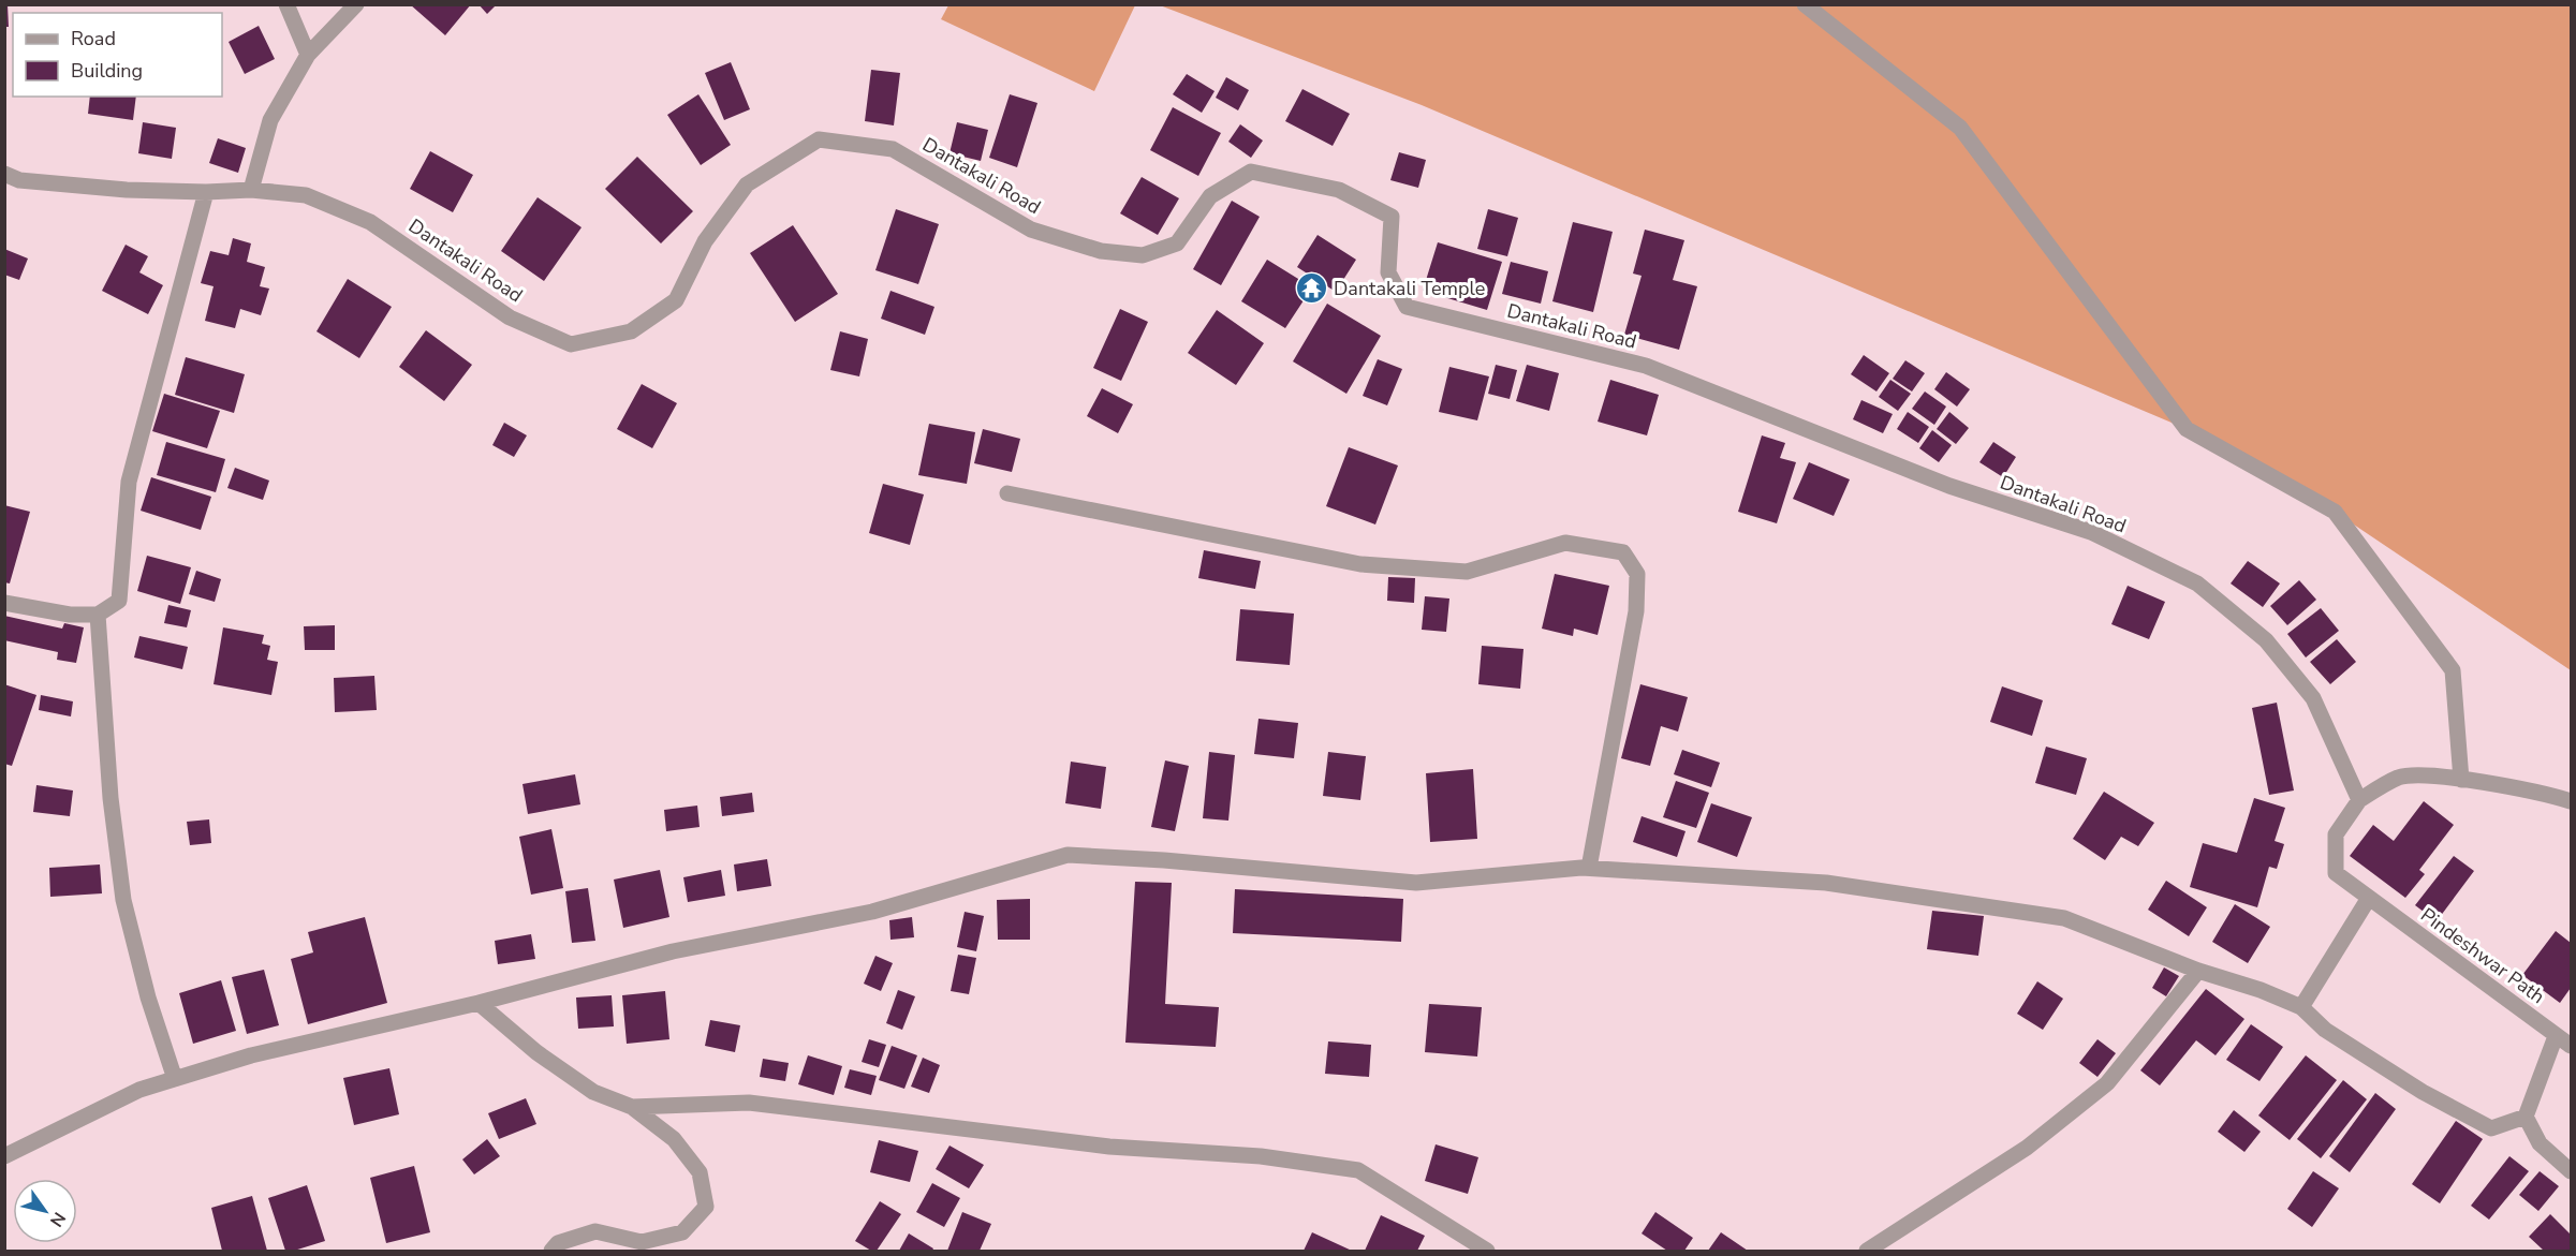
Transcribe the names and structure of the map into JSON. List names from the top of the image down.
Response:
{
  "streets": {
    "street": ["Dantakali Road", "Pindeshwar Path"]
  },
  "places": {
    "temple": ["Dantakali Temple"]
  },
  "legend": ["Road", "Building"],
  "north": "bottom right"
}
